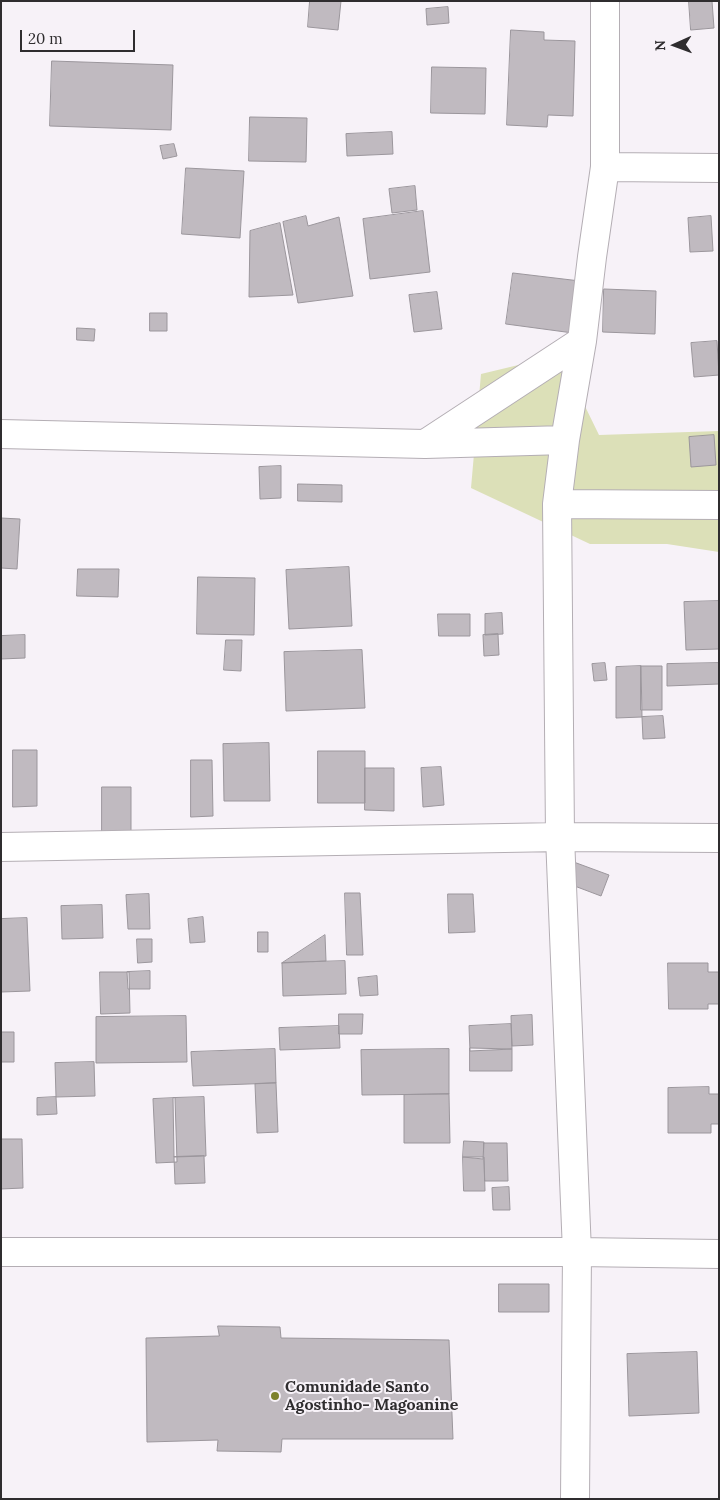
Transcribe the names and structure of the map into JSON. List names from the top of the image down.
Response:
{
  "places": ["Comunidade Santo Agostinho- Magoanine"],
  "scale_bar": "20 m",
  "north": "left"
}
